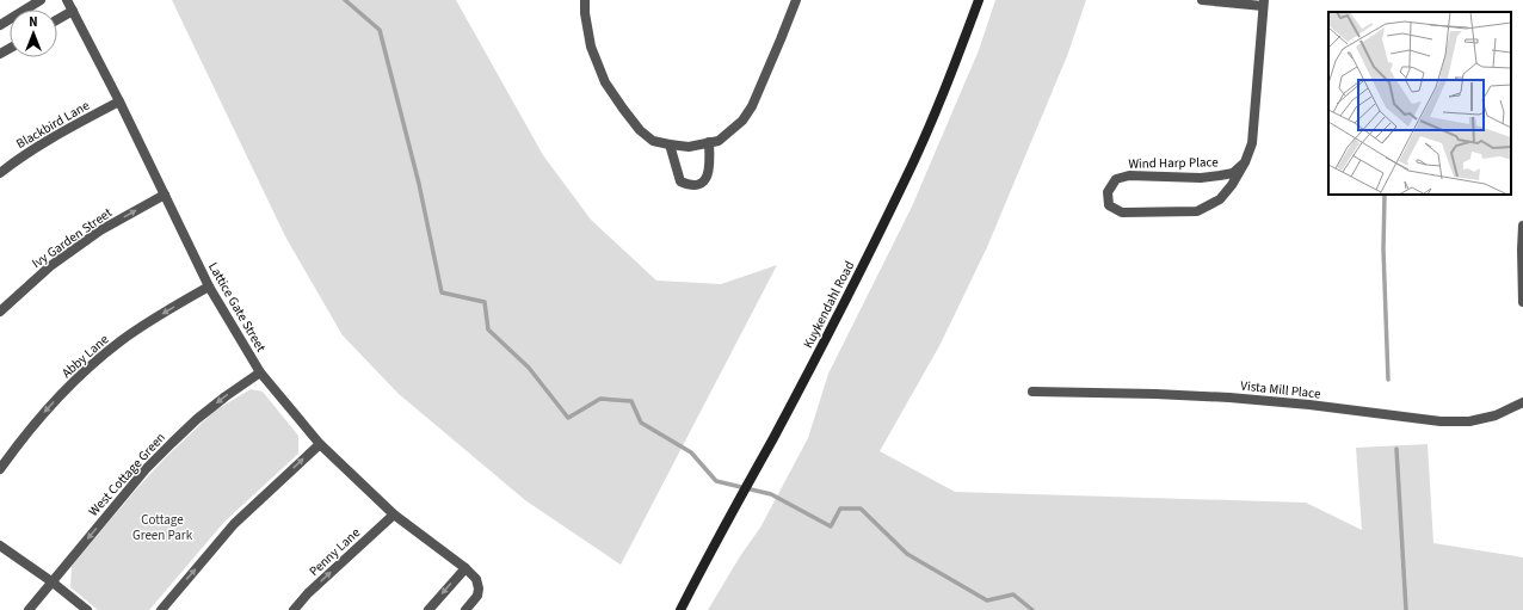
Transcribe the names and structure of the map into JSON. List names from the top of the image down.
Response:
{
  "streets": {
    "main road": ["Kuykendahl Road"],
    "street": [
      "Blackbird Lane",
      "Wind Harp Place",
      "Ivy Garden Street",
      "Lattice Gate Street",
      "Abby Lane",
      "Vista Mill Place",
      "West Cottage Green",
      "Penny Lane"
    ]
  },
  "crossings": [
    ["Blackbird Lane", "Lattice Gate Street"],
    ["Ivy Garden Street", "Lattice Gate Street"],
    ["Lattice Gate Street", "Abby Lane"],
    ["Lattice Gate Street", "West Cottage Green"],
    ["Lattice Gate Street", "Penny Lane"]
  ],
  "one_way": [
    "Ivy Garden Street",
    "Abby Lane",
    "West Cottage Green",
    "Penny Lane"
  ],
  "parks": ["Cottage Green Park"],
  "north": "top"
}
